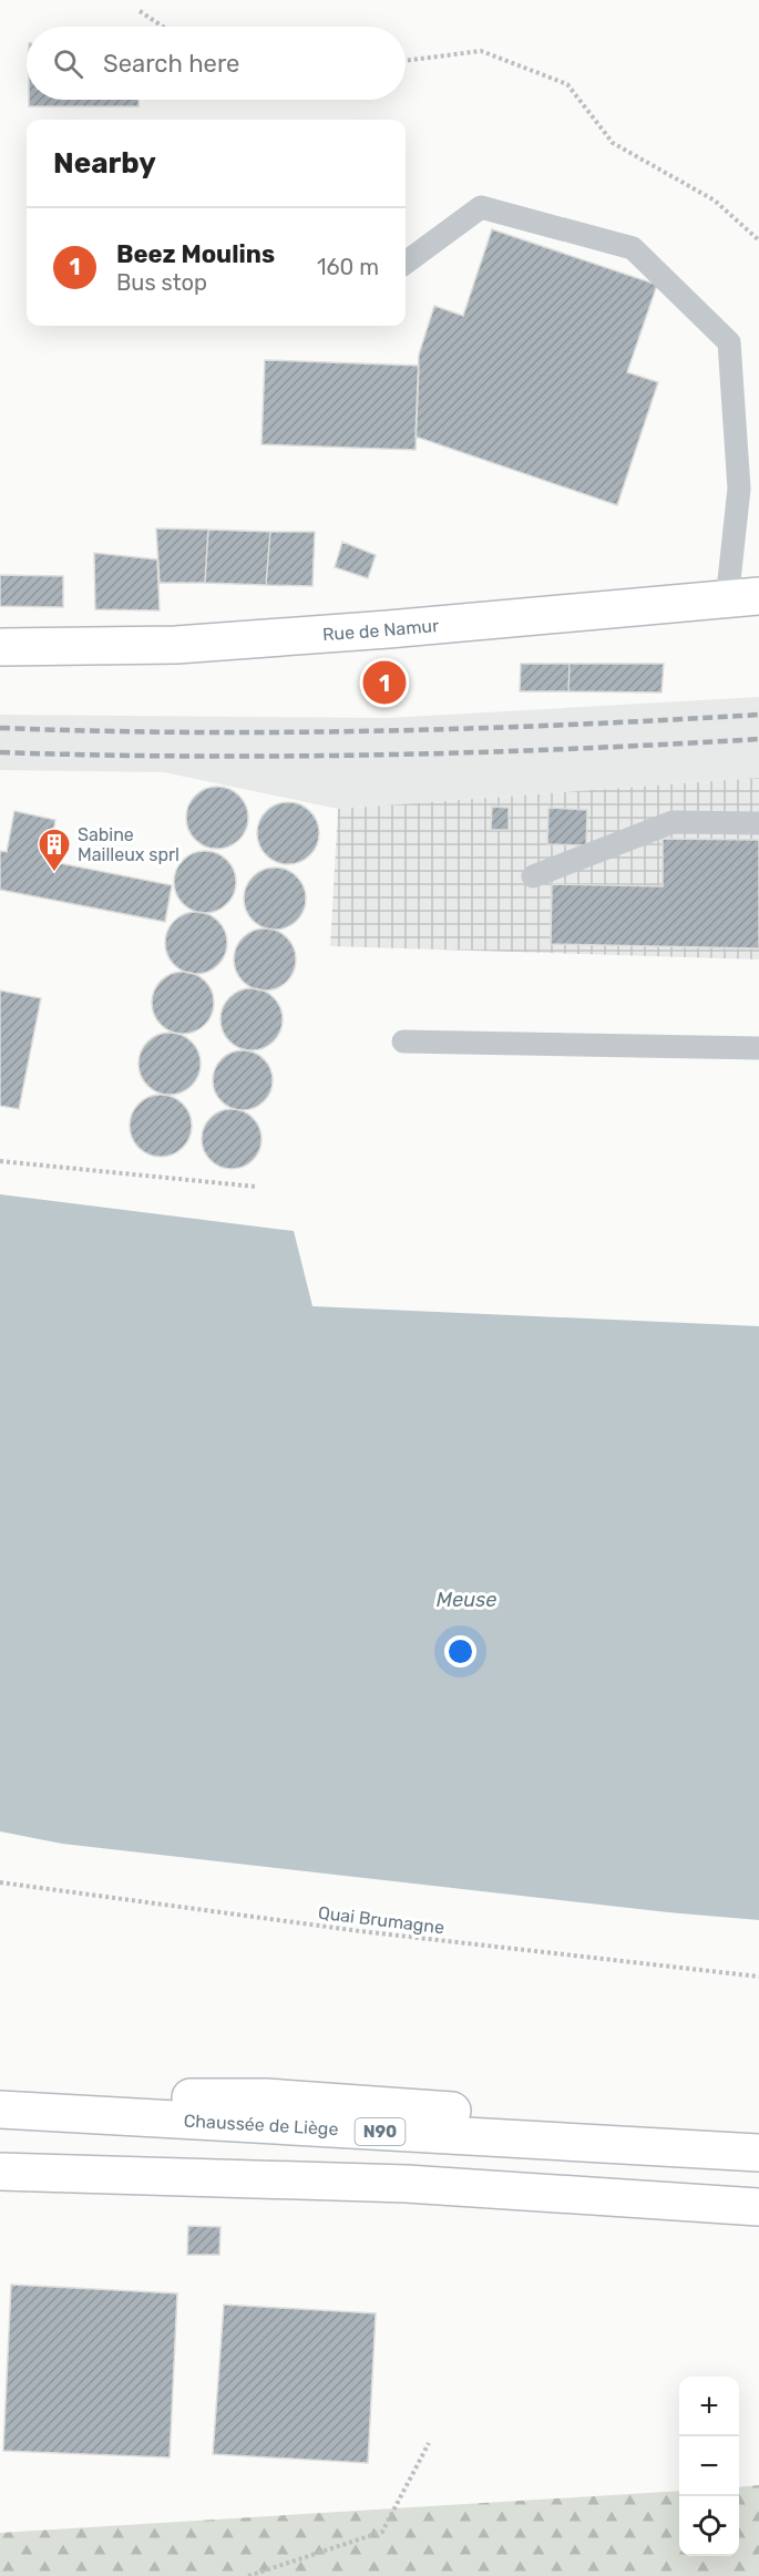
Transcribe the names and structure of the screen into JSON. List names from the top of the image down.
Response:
{
  "streets": {
    "main road": ["Rue de Namur", "Chaussée de Liège", "N90"],
    "path": ["Quai Brumagne"]
  },
  "water": ["Meuse"],
  "places": {
    "building": ["Sabine Mailleux sprl"]
  },
  "page": {
    "search": "Search here",
    "heading": "Nearby",
    "list": [
      {
        "mark": "1",
        "name": "Beez Moulins",
        "note": "Bus stop",
        "value": "160 m"
      }
    ],
    "pins": "1",
    "map_buttons": ["+", "−"]
  }
}
